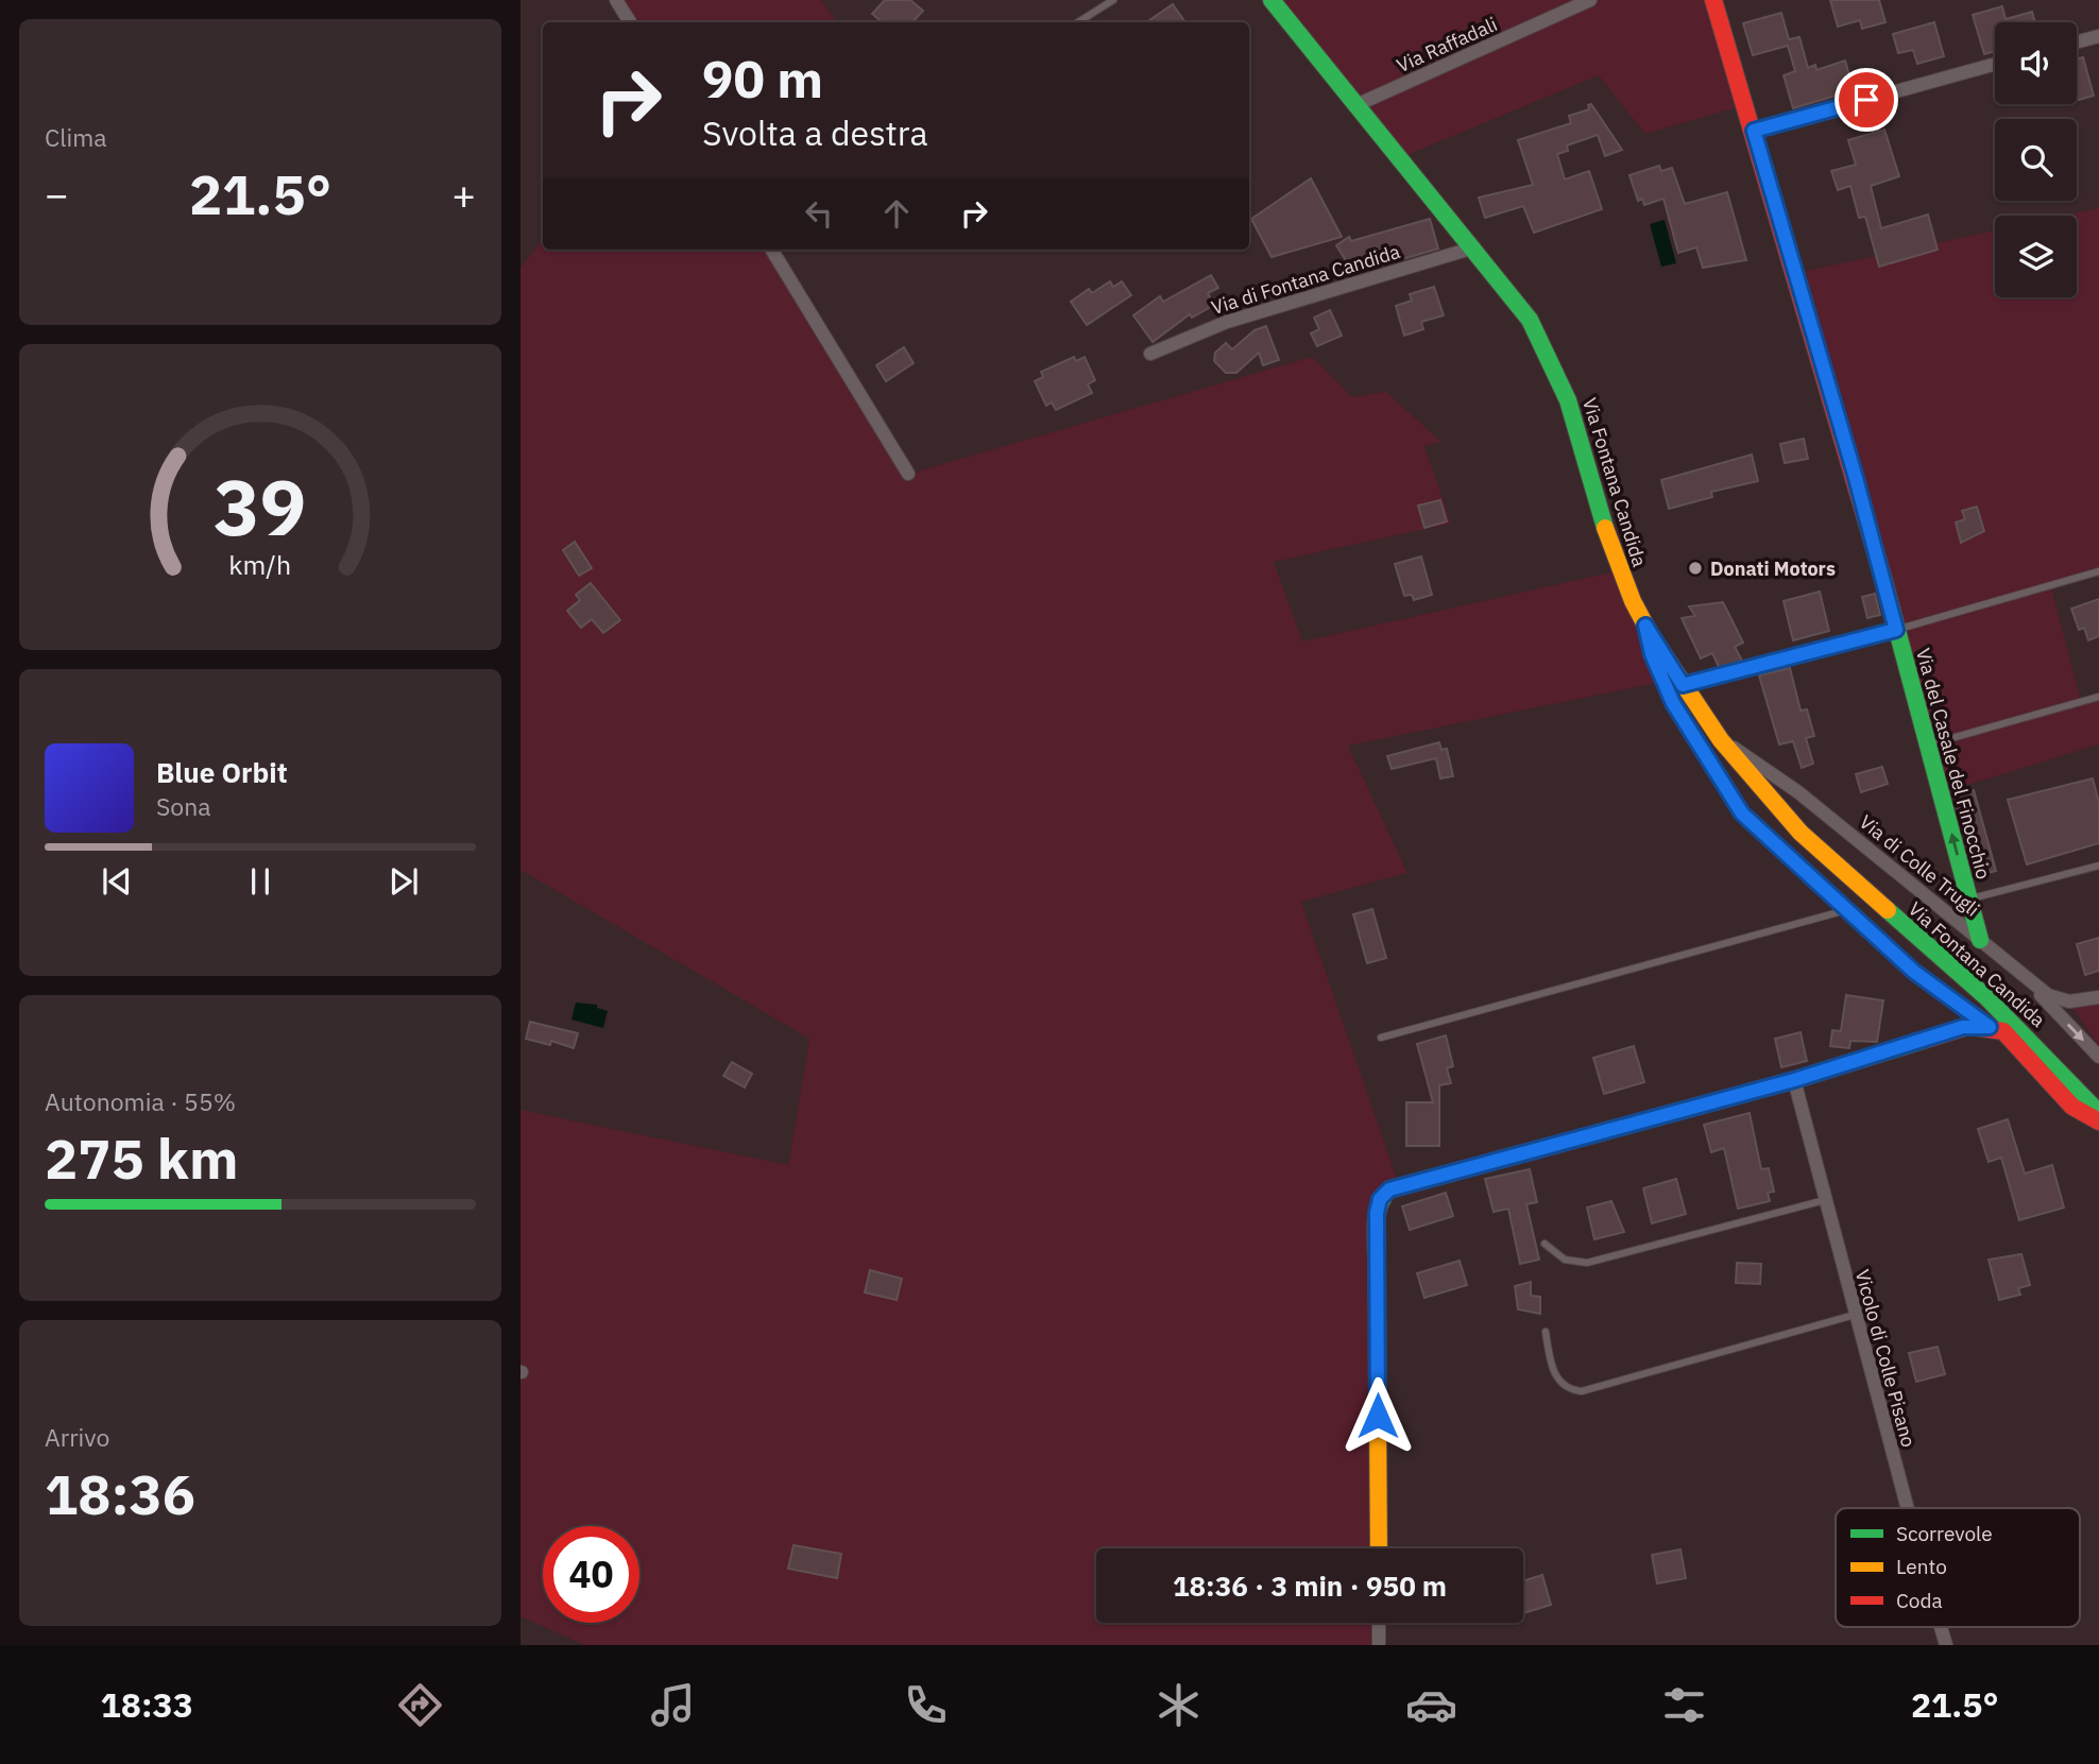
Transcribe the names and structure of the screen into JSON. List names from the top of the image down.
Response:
{
  "streets": {
    "street": [
      "Via Raffadali",
      "Via di Fontana Candida",
      "Via Fontana Candida",
      "Via del Casale del Finocchio",
      "Via di Colle Trugli",
      "Vicolo di Colle Pisano"
    ]
  },
  "crossings": [
    ["Via Raffadali", "Via Fontana Candida"],
    ["Via di Fontana Candida", "Via Fontana Candida"],
    ["Via Fontana Candida", "Via di Colle Trugli"],
    ["Via del Casale del Finocchio", "Via di Colle Trugli"]
  ],
  "places": ["Donati Motors"],
  "legend": ["Scorrevole", "Lento", "Coda"],
  "page": {
    "tile": [
      "Clima",
      ["Autonomia · 55%", "275 km"],
      ["Arrivo", "18:36"]
    ],
    "turn": ["90 m", "Svolta a destra"],
    "heat": ["−", "21.5°", "+"],
    "song": ["Blue Orbit", "Sona"],
    "limit": "40",
    "trip": "18:36 · 3 min · 950 m",
    "tabs": ["18:33", "21.5°"],
    "gauge": ["39", "km/h"]
  }
}
